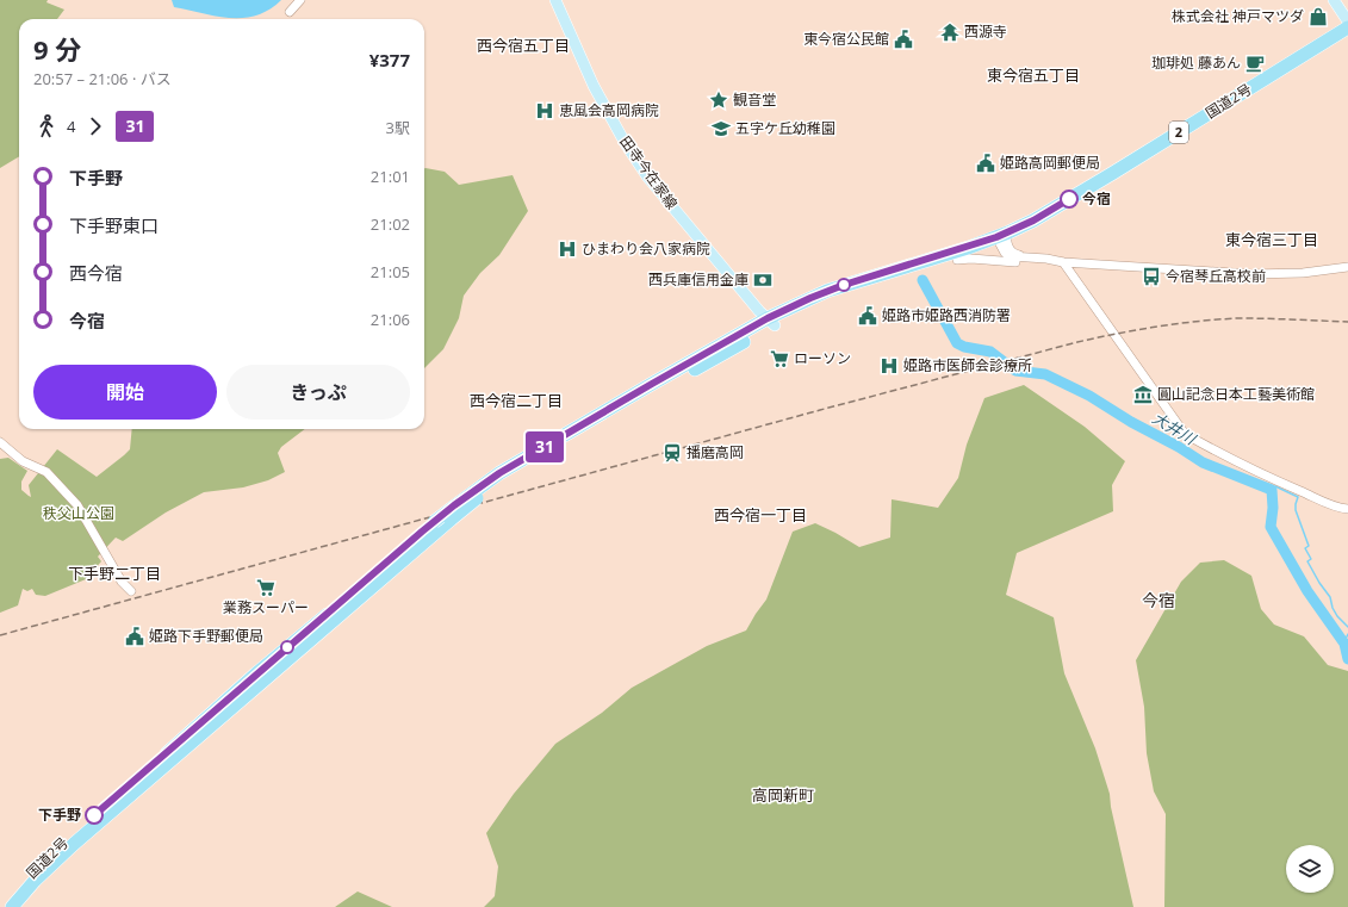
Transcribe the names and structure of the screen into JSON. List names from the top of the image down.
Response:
{
  "streets": {
    "highway": ["国道2号", "2"],
    "main road": ["田寺今在家線"]
  },
  "crossings": [
    ["国道2号", "田寺今在家線"]
  ],
  "districts": [
    "西今宿五丁目",
    "東今宿五丁目",
    "東今宿三丁目",
    "西今宿二丁目",
    "西今宿一丁目",
    "下手野二丁目",
    "今宿",
    "高岡新町"
  ],
  "water": ["大井川"],
  "parks": ["秩父山公園"],
  "places": {
    "shop": ["株式会社 神戸マツダ"],
    "temple": ["西源寺"],
    "public building": [
      "東今宿公民館",
      "姫路高岡郵便局",
      "姫路市姫路西消防署",
      "姫路下手野郵便局"
    ],
    "cafe": ["珈琲処 藤あん"],
    "place": ["観音堂"],
    "hospital": ["恵風会高岡病院", "ひまわり会八家病院", "姫路市医師会診療所"],
    "school or university": ["五字ケ丘幼稚園"],
    "other": ["今宿", "下手野"],
    "bus stop": ["今宿琴丘高校前"],
    "bank": ["西兵庫信用金庫"],
    "supermarket": ["ローソン", "業務スーパー"],
    "museum": ["圓山記念日本工藝美術館"],
    "station": ["播磨高岡"]
  },
  "lines": ["bus line 31"],
  "page": {
    "on_map": "31",
    "heading": ["9 分", "20:57 – 21:06 · バス", "¥377"],
    "legs": ["4", "31", "3駅"],
    "list": [
      {
        "name": "下手野",
        "value": "21:01"
      },
      {
        "name": "下手野東口",
        "value": "21:02"
      },
      {
        "name": "西今宿",
        "value": "21:05"
      },
      {
        "name": "今宿",
        "value": "21:06"
      }
    ],
    "buttons": ["開始", "きっぷ"]
  }
}
